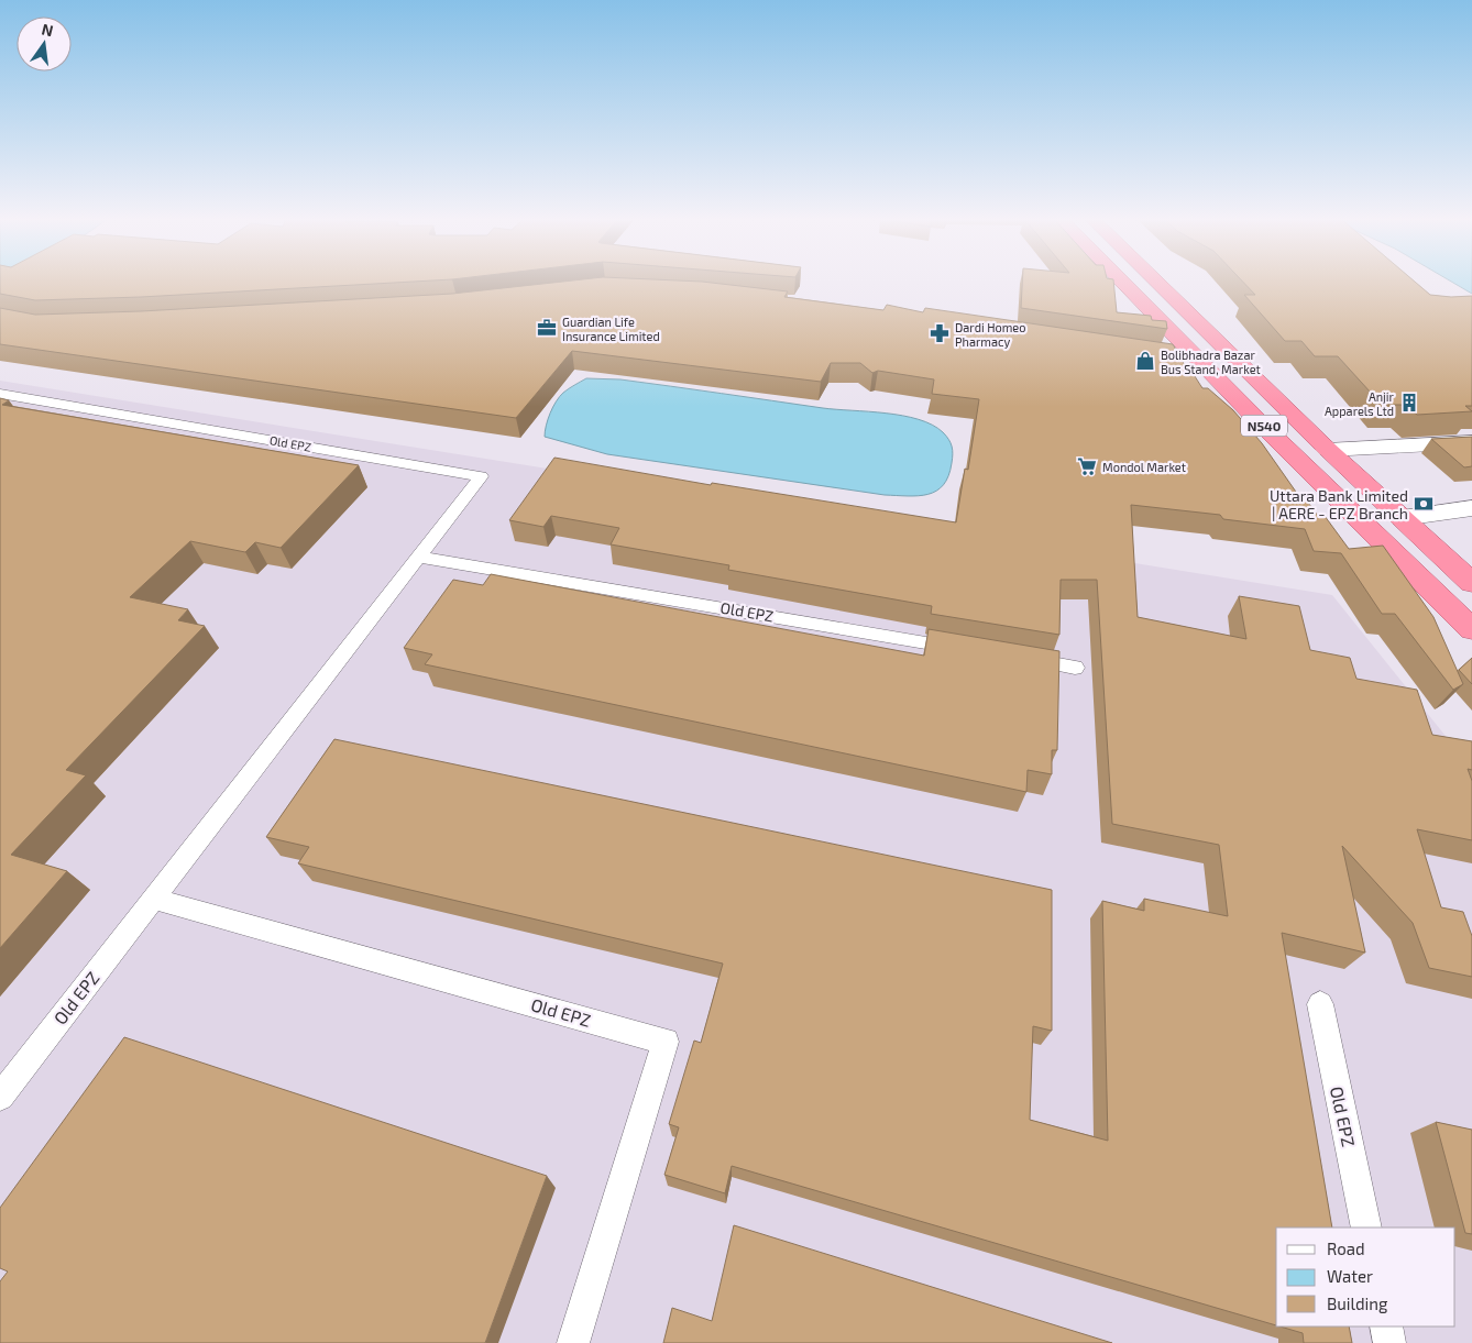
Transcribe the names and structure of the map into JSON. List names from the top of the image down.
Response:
{
  "streets": {
    "highway": ["N540"],
    "lane": ["Old EPZ"]
  },
  "places": {
    "office": ["Guardian Life Insurance Limited"],
    "pharmacy": ["Dardi Homeo Pharmacy"],
    "shop": ["Bolibhadra Bazar Bus Stand, Market"],
    "building": ["Anjir Apparels Ltd"],
    "supermarket": ["Mondol Market"],
    "bank": ["Uttara Bank Limited | AERE - EPZ Branch"]
  },
  "legend": ["Road", "Water", "Building"],
  "north": "top"
}
